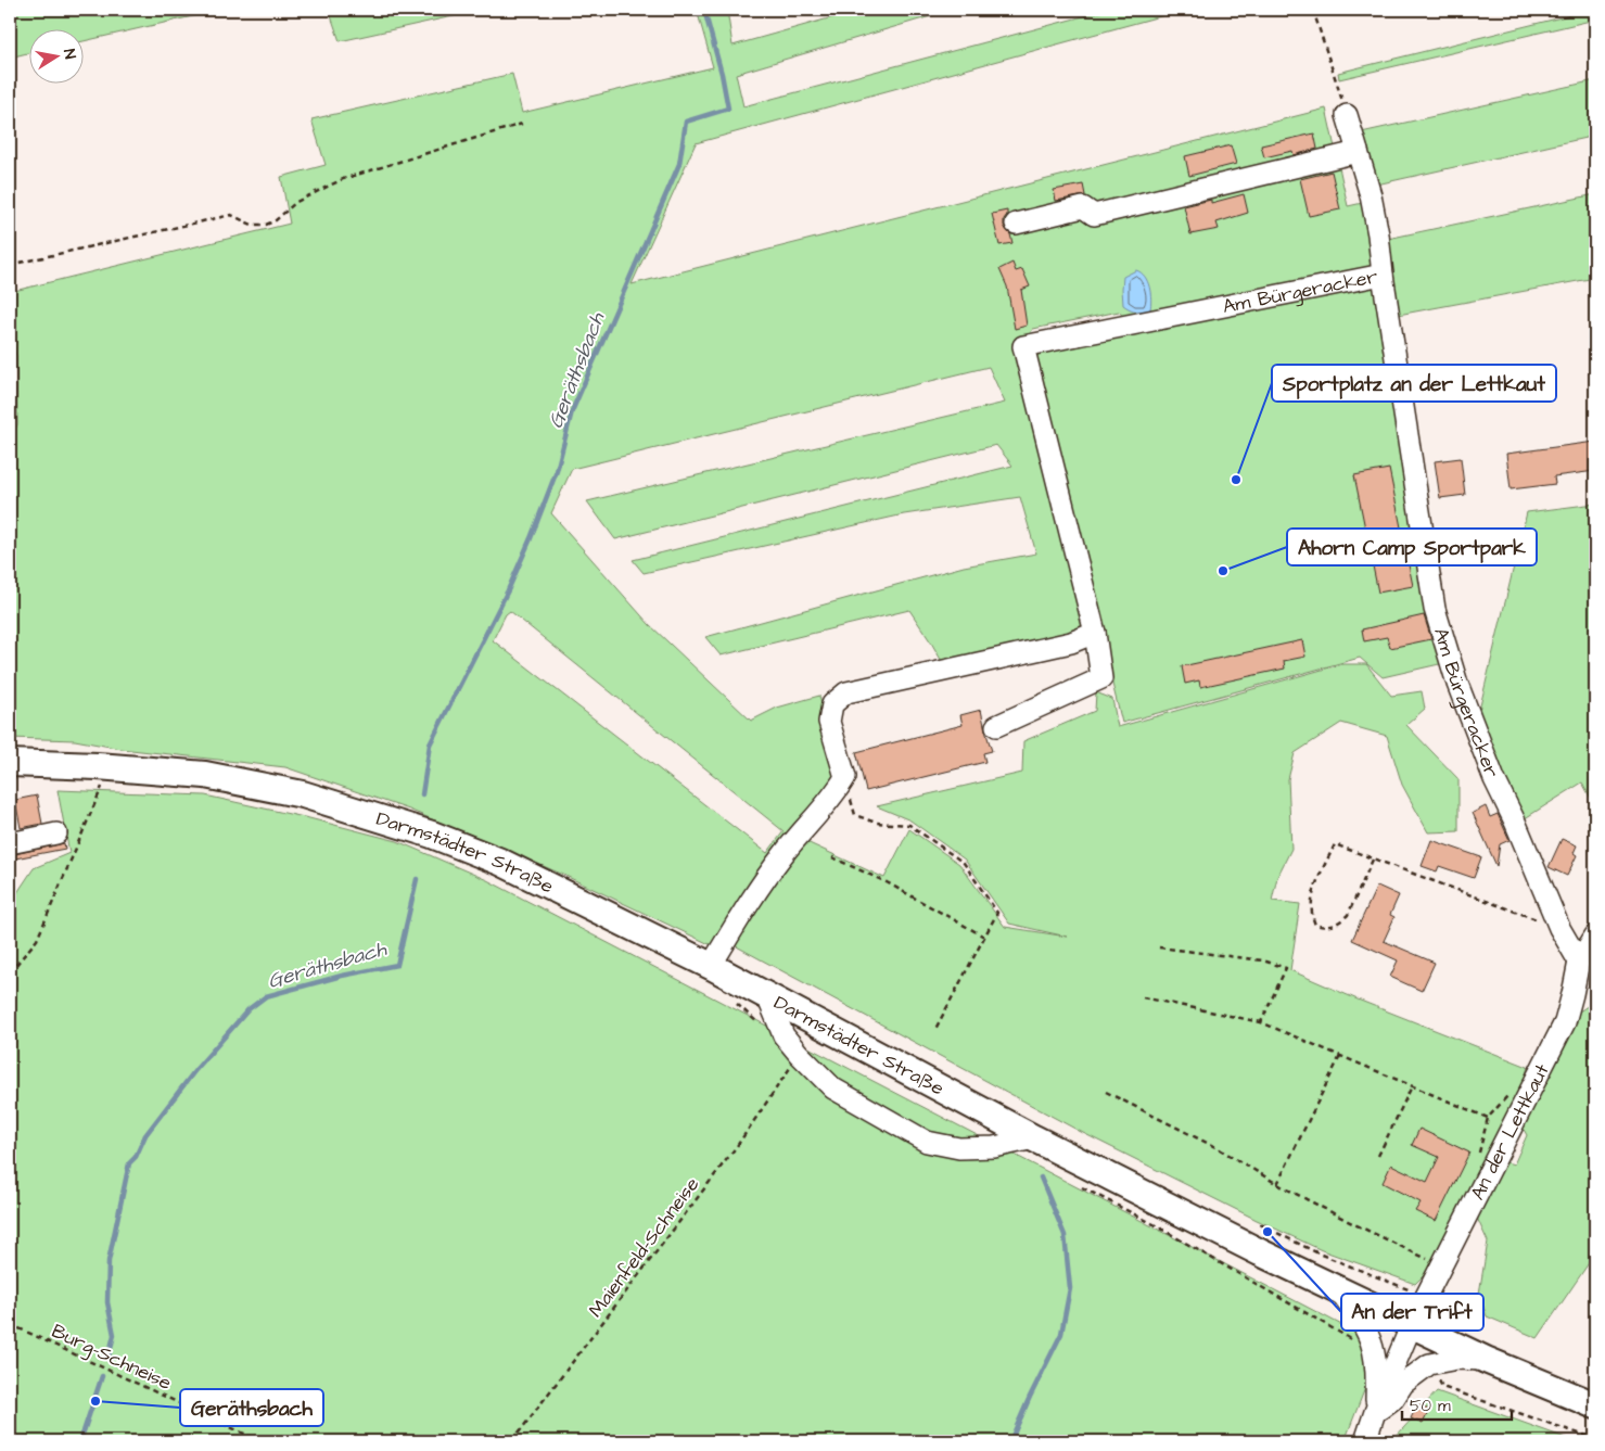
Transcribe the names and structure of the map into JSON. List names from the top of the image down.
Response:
{
  "streets": {
    "main road": ["Darmstädter Straße"],
    "street": ["Am Bürgeracker", "An der Lettkaut"],
    "path": ["Maienfeld-Schneise", "Burg-Schneise"]
  },
  "crossings": [
    ["Am Bürgeracker", "An der Lettkaut"],
    ["Darmstädter Straße", "An der Lettkaut"]
  ],
  "water": ["Geräthsbach"],
  "places": [
    "Sportplatz an der Lettkaut",
    "Ahorn Camp Sportpark",
    "An der Trift",
    "Geräthsbach"
  ],
  "scale_bar": "50 m",
  "north": "right"
}
